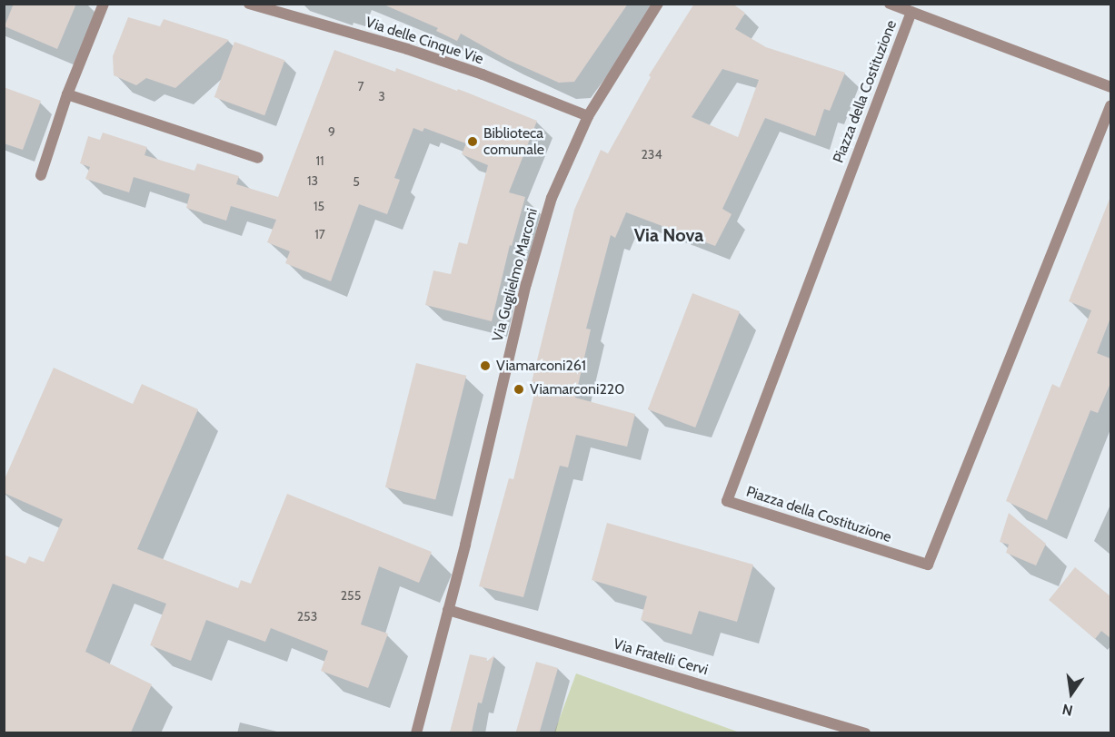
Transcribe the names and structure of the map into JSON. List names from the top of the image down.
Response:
{
  "streets": {
    "street": [
      "Via delle Cinque Vie",
      "Piazza della Costituzione",
      "Via Guglielmo Marconi",
      "Via Fratelli Cervi"
    ]
  },
  "crossings": [
    ["Via delle Cinque Vie", "Via Guglielmo Marconi"],
    ["Via Guglielmo Marconi", "Via Fratelli Cervi"]
  ],
  "districts": ["Via Nova"],
  "places": ["Biblioteca comunale", "Viamarconi261", "Viamarconi220"],
  "house_numbers": [
    "7",
    "3",
    "9",
    "234",
    "11",
    "13",
    "5",
    "15",
    "17",
    "255",
    "253"
  ],
  "north": "bottom"
}
